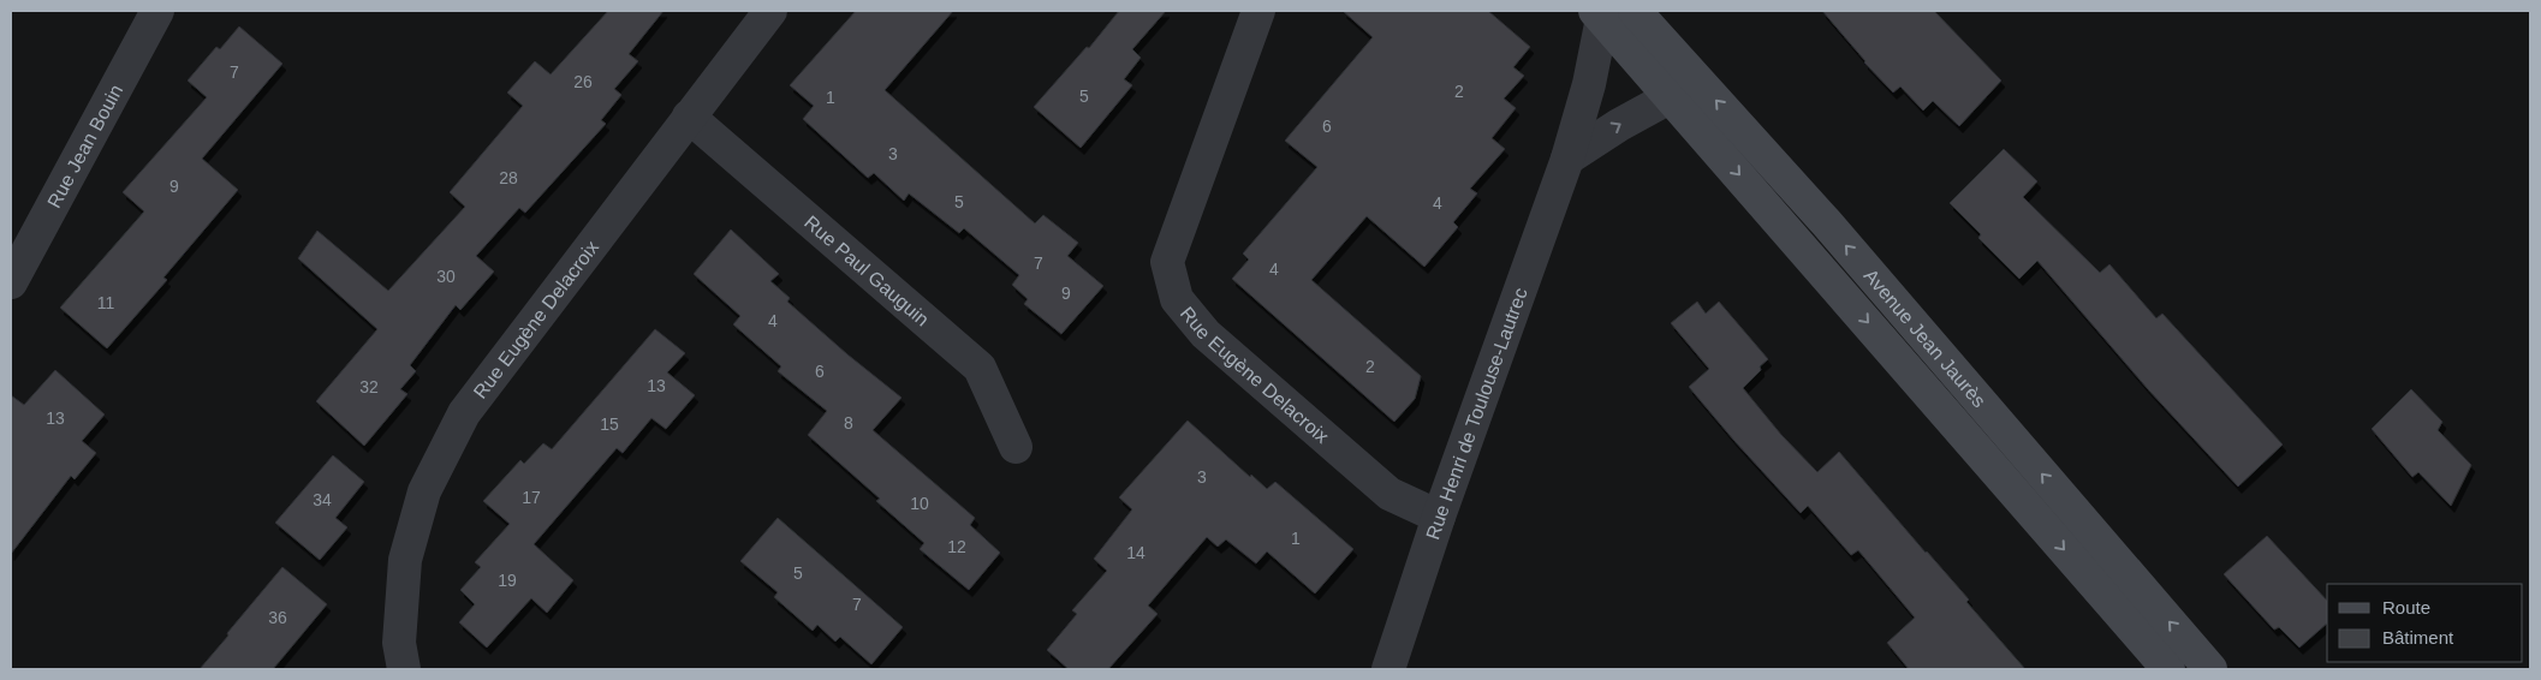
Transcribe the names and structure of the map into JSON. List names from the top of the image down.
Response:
{
  "streets": {
    "main road": ["Avenue Jean Jaurès"],
    "street": [
      "Rue Jean Bouin",
      "Rue Paul Gauguin",
      "Rue Eugène Delacroix",
      "Rue Henri de Toulouse-Lautrec"
    ]
  },
  "crossings": [
    ["Rue Paul Gauguin", "Rue Eugène Delacroix"],
    ["Rue Eugène Delacroix", "Rue Henri de Toulouse-Lautrec"],
    ["Avenue Jean Jaurès", "Rue Henri de Toulouse-Lautrec"]
  ],
  "house_numbers": [
    "7",
    "26",
    "2",
    "5",
    "1",
    "6",
    "3",
    "28",
    "9",
    "5",
    "4",
    "7",
    "4",
    "30",
    "9",
    "11",
    "4",
    "2",
    "6",
    "13",
    "32",
    "13",
    "8",
    "15",
    "3",
    "17",
    "34",
    "10",
    "1",
    "12",
    "14",
    "5",
    "19",
    "7",
    "36"
  ],
  "legend": ["Route", "Bâtiment"]
}
